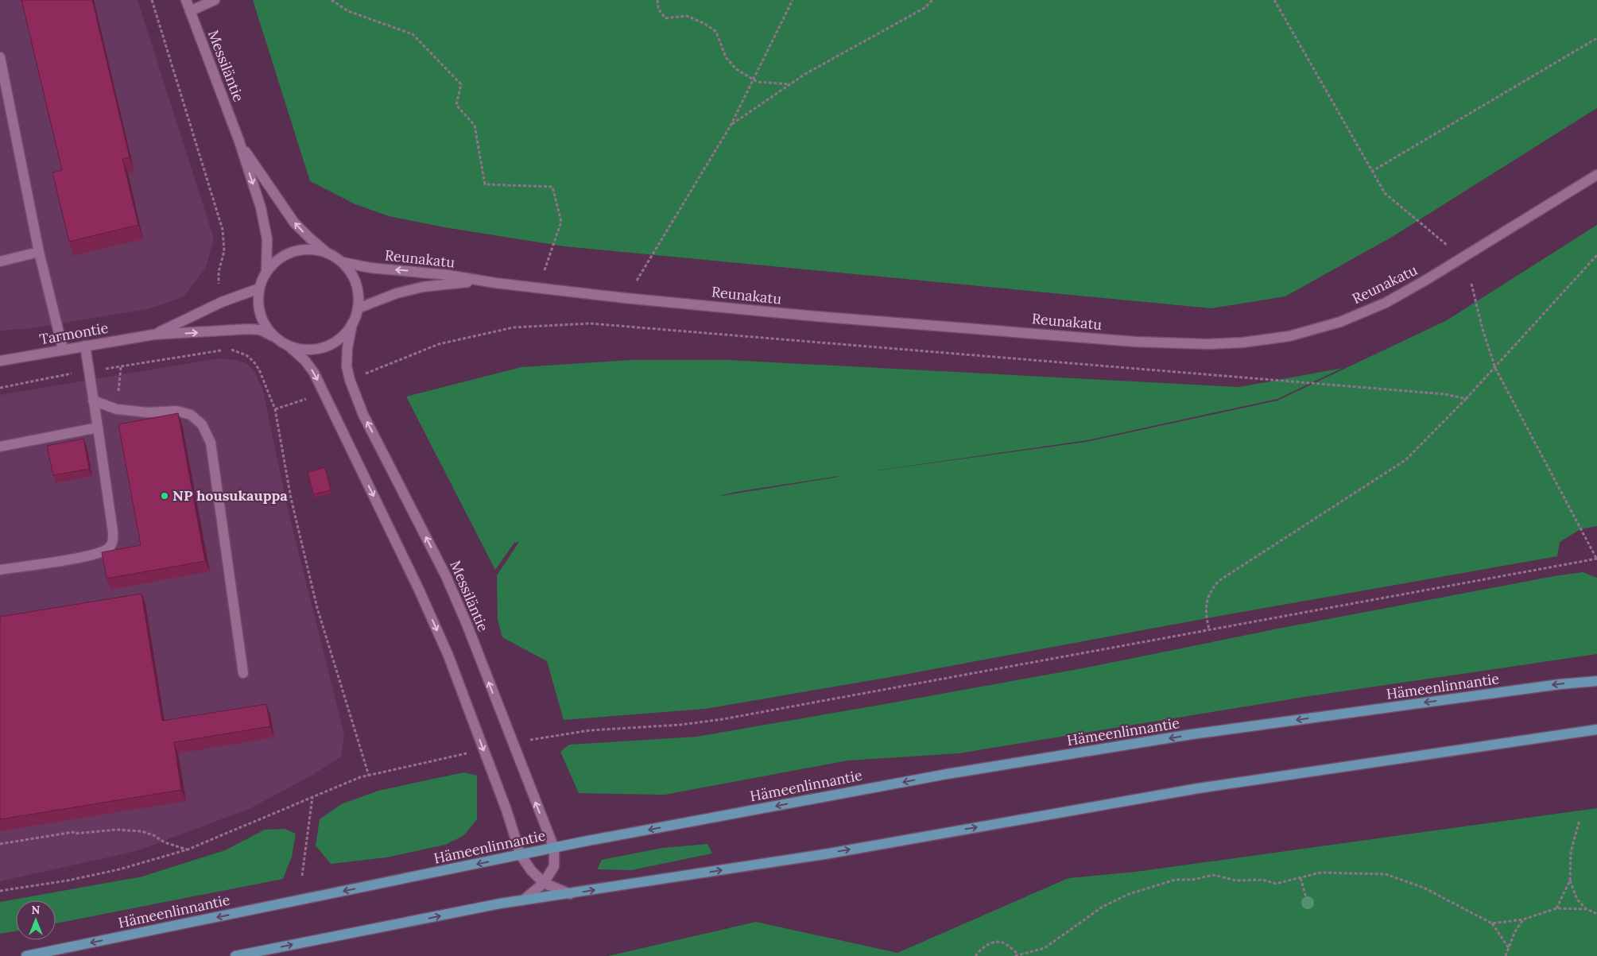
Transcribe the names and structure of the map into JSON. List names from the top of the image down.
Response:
{
  "streets": {
    "main road": ["Hämeenlinnantie"],
    "street": ["Messiläntie", "Reunakatu", "Tarmontie"]
  },
  "crossings": [
    ["Messiläntie", "Reunakatu"],
    ["Messiläntie", "Tarmontie"],
    ["Messiläntie", "Hämeenlinnantie"],
    ["Reunakatu", "Tarmontie"]
  ],
  "places": ["NP housukauppa"],
  "north": "top"
}
